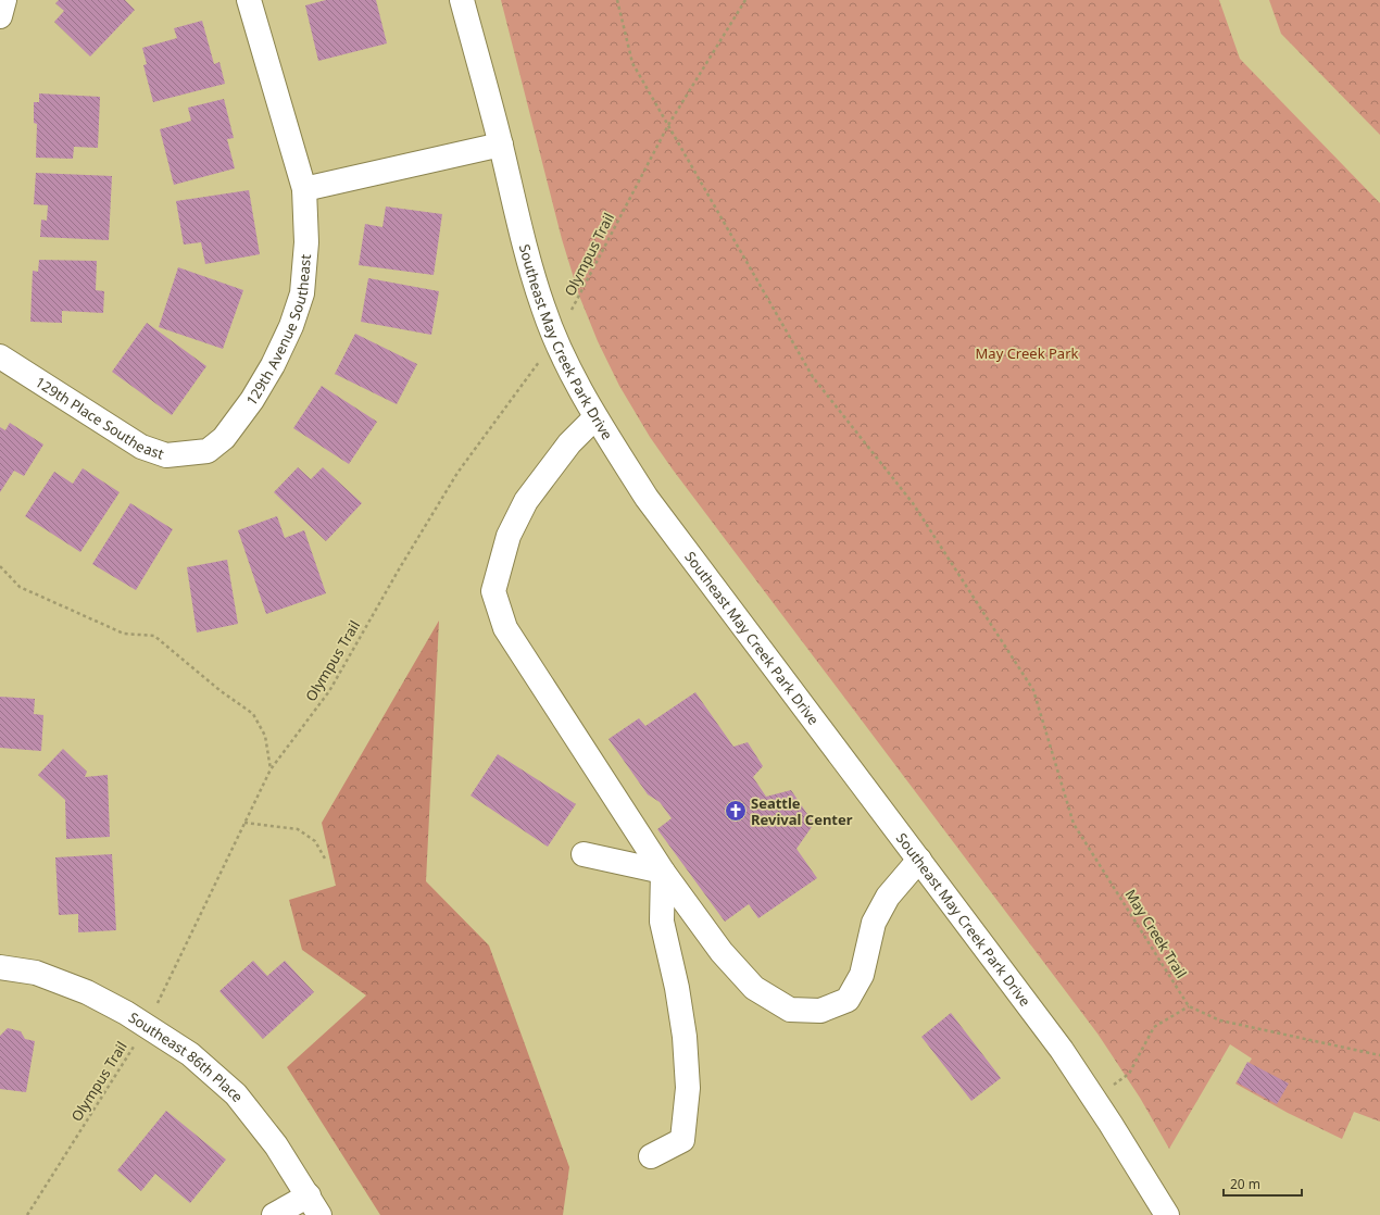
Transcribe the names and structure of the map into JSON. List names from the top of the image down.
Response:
{
  "streets": {
    "street": [
      "129th Avenue Southeast",
      "Southeast May Creek Park Drive",
      "129th Place Southeast",
      "Southeast 86th Place"
    ],
    "path": ["Olympus Trail", "May Creek Trail"]
  },
  "crossings": [
    ["Olympus Trail", "Southeast May Creek Park Drive"],
    ["Olympus Trail", "May Creek Trail"],
    ["Olympus Trail", "Southeast 86th Place"],
    ["129th Avenue Southeast", "129th Place Southeast"]
  ],
  "parks": ["May Creek Park"],
  "places": {
    "church": ["Seattle Revival Center"]
  },
  "scale_bar": "20 m"
}
